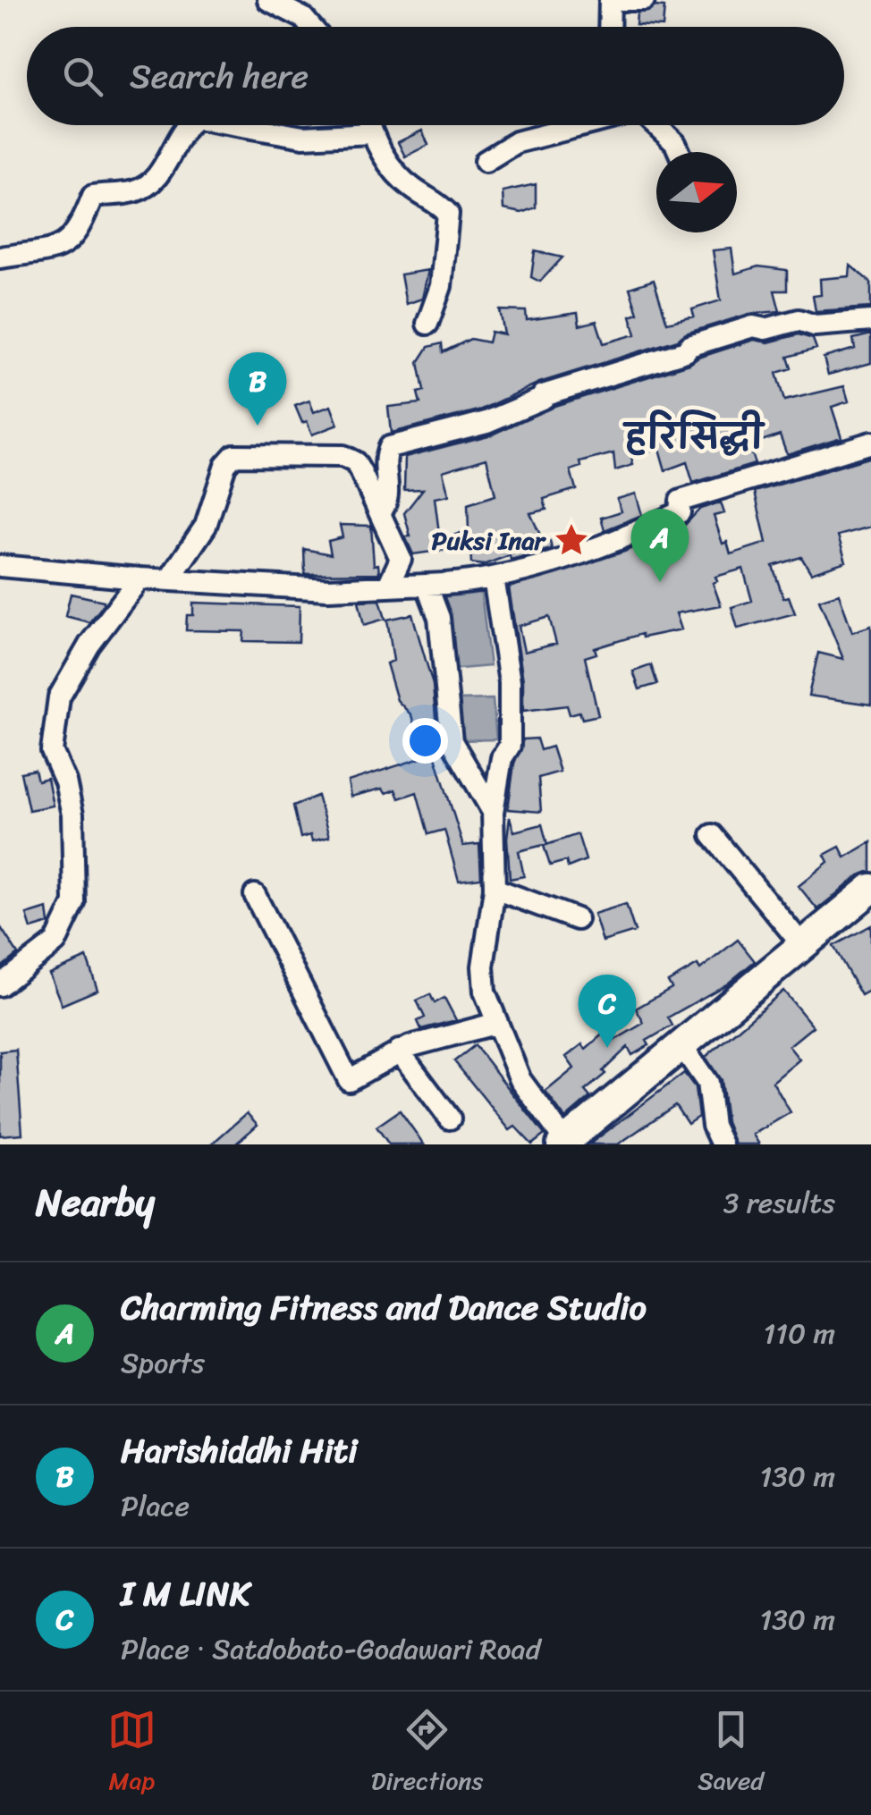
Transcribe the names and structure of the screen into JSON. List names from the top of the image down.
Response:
{
  "districts": ["हरिसिद्धी"],
  "places": {
    "place": ["Puksi Inar"]
  },
  "north": "right",
  "page": {
    "search": "Search here",
    "pins": ["B", "A", "C"],
    "heading": ["Nearby", "3 results"],
    "list": [
      {
        "mark": "A",
        "name": "Charming Fitness and Dance Studio",
        "note": "Sports",
        "value": "110 m"
      },
      {
        "mark": "B",
        "name": "Harishiddhi Hiti",
        "note": "Place",
        "value": "130 m"
      },
      {
        "mark": "C",
        "name": "I M LINK",
        "note": "Place · Satdobato-Godawari Road",
        "value": "130 m"
      }
    ],
    "nav": ["Map", "Directions", "Saved"]
  }
}
